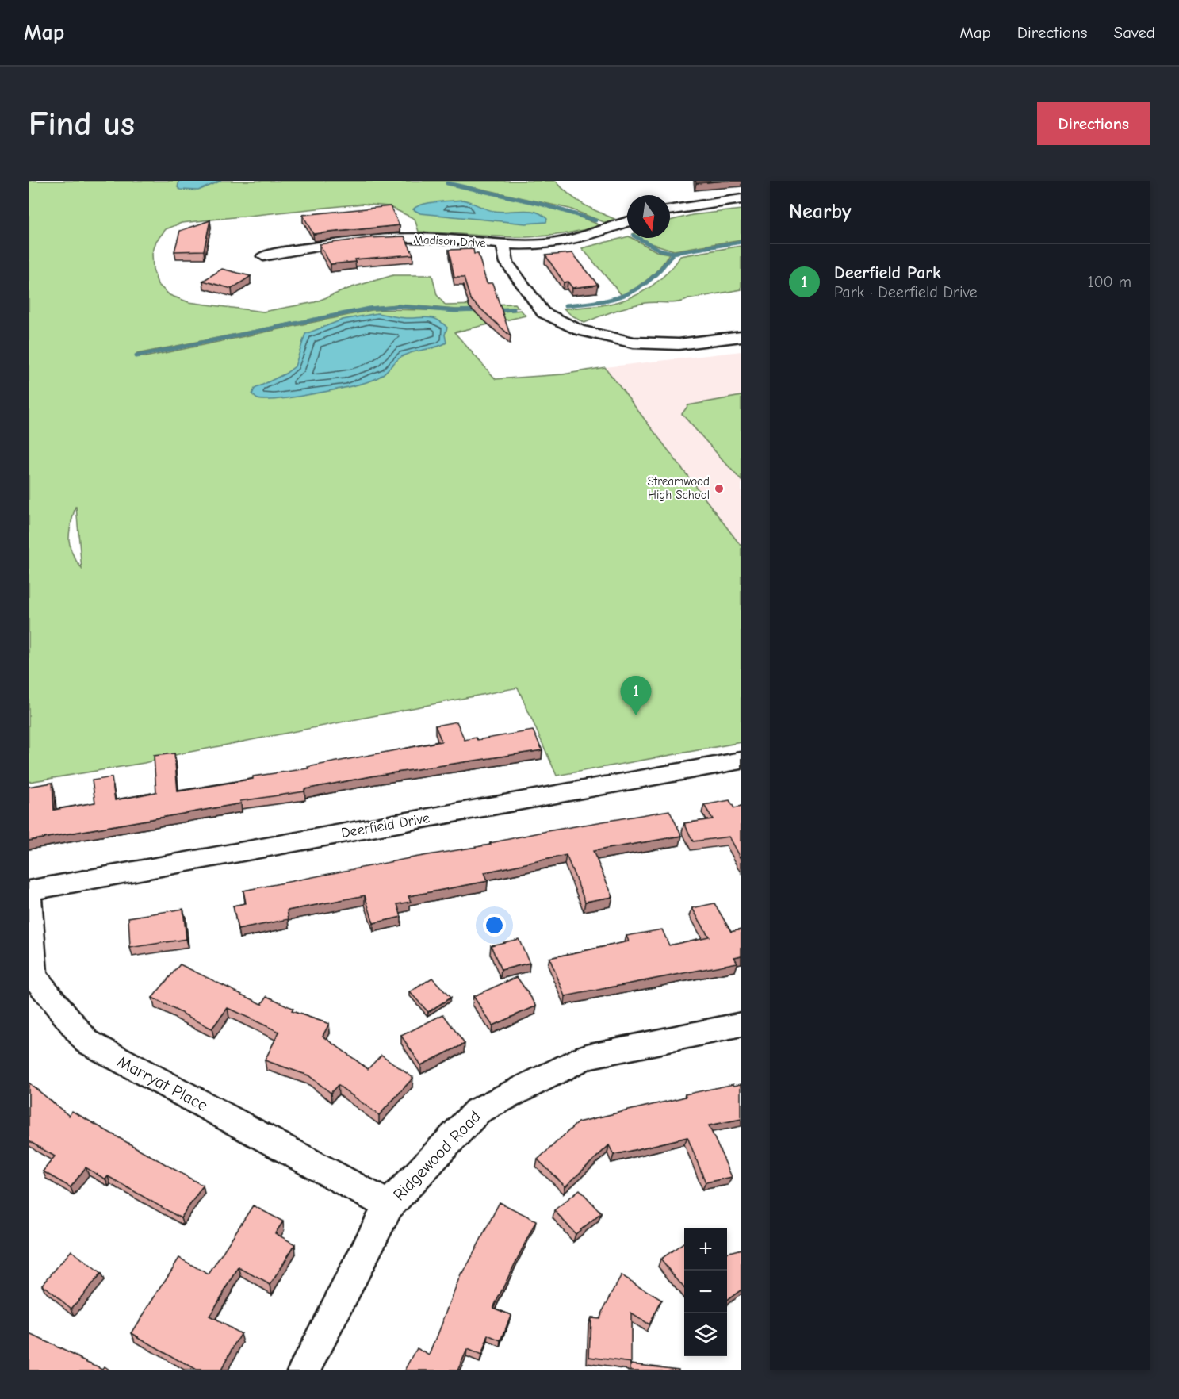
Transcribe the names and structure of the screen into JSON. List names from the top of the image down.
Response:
{
  "streets": {
    "street": [
      "Madison Drive",
      "Deerfield Drive",
      "Marryat Place",
      "Ridgewood Road"
    ]
  },
  "crossings": [
    ["Deerfield Drive", "Marryat Place"],
    ["Marryat Place", "Ridgewood Road"]
  ],
  "places": ["Streamwood High School"],
  "north": "bottom",
  "page": {
    "header": "Map",
    "nav": ["Map", "Directions", "Saved"],
    "buttons": "Directions",
    "title": "Find us",
    "heading": "Nearby",
    "list": [
      {
        "mark": "1",
        "name": "Deerfield Park",
        "note": "Park · Deerfield Drive",
        "value": "100 m"
      }
    ],
    "pins": "1",
    "map_buttons": ["+", "−"]
  }
}
